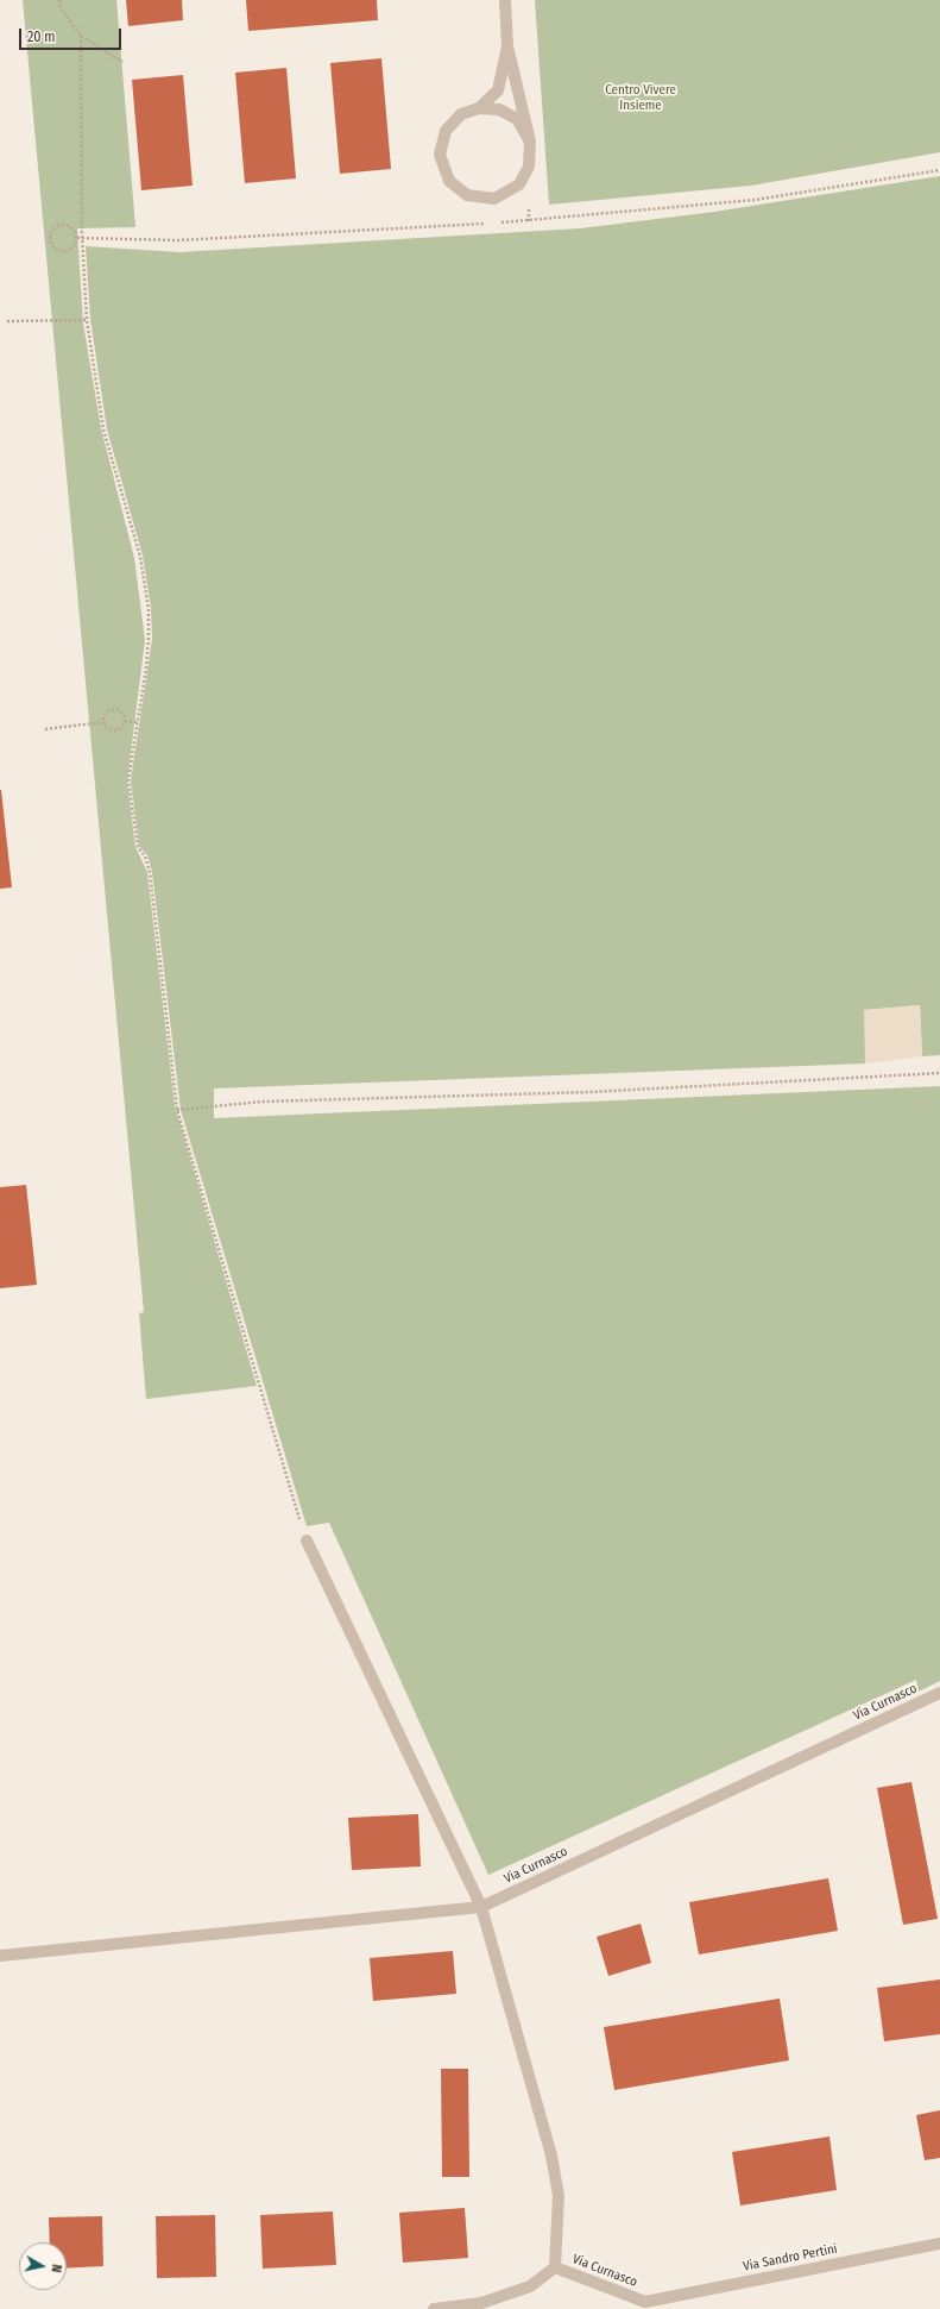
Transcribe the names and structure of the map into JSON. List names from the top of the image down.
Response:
{
  "streets": {
    "street": ["Via Curnasco", "Via Sandro Pertini"]
  },
  "crossings": [
    ["Via Curnasco", "Via Sandro Pertini"]
  ],
  "parks": ["Centro Vivere Insieme"],
  "scale_bar": "20 m",
  "north": "right"
}
